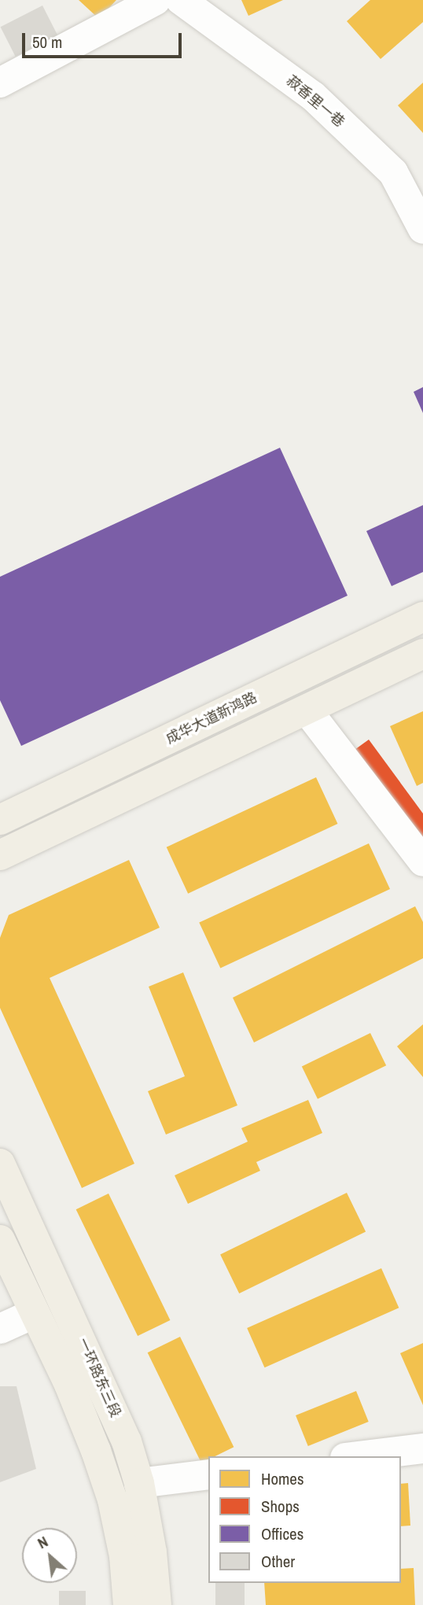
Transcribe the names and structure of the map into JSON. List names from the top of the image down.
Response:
{
  "streets": {
    "main road": ["成华大道新鸿路", "一环路东三段"],
    "street": ["菽香里一巷"]
  },
  "legend": [
    "Homes",
    "Shops",
    "Offices",
    "Other"
  ],
  "scale_bar": "50 m",
  "north": "top left"
}
